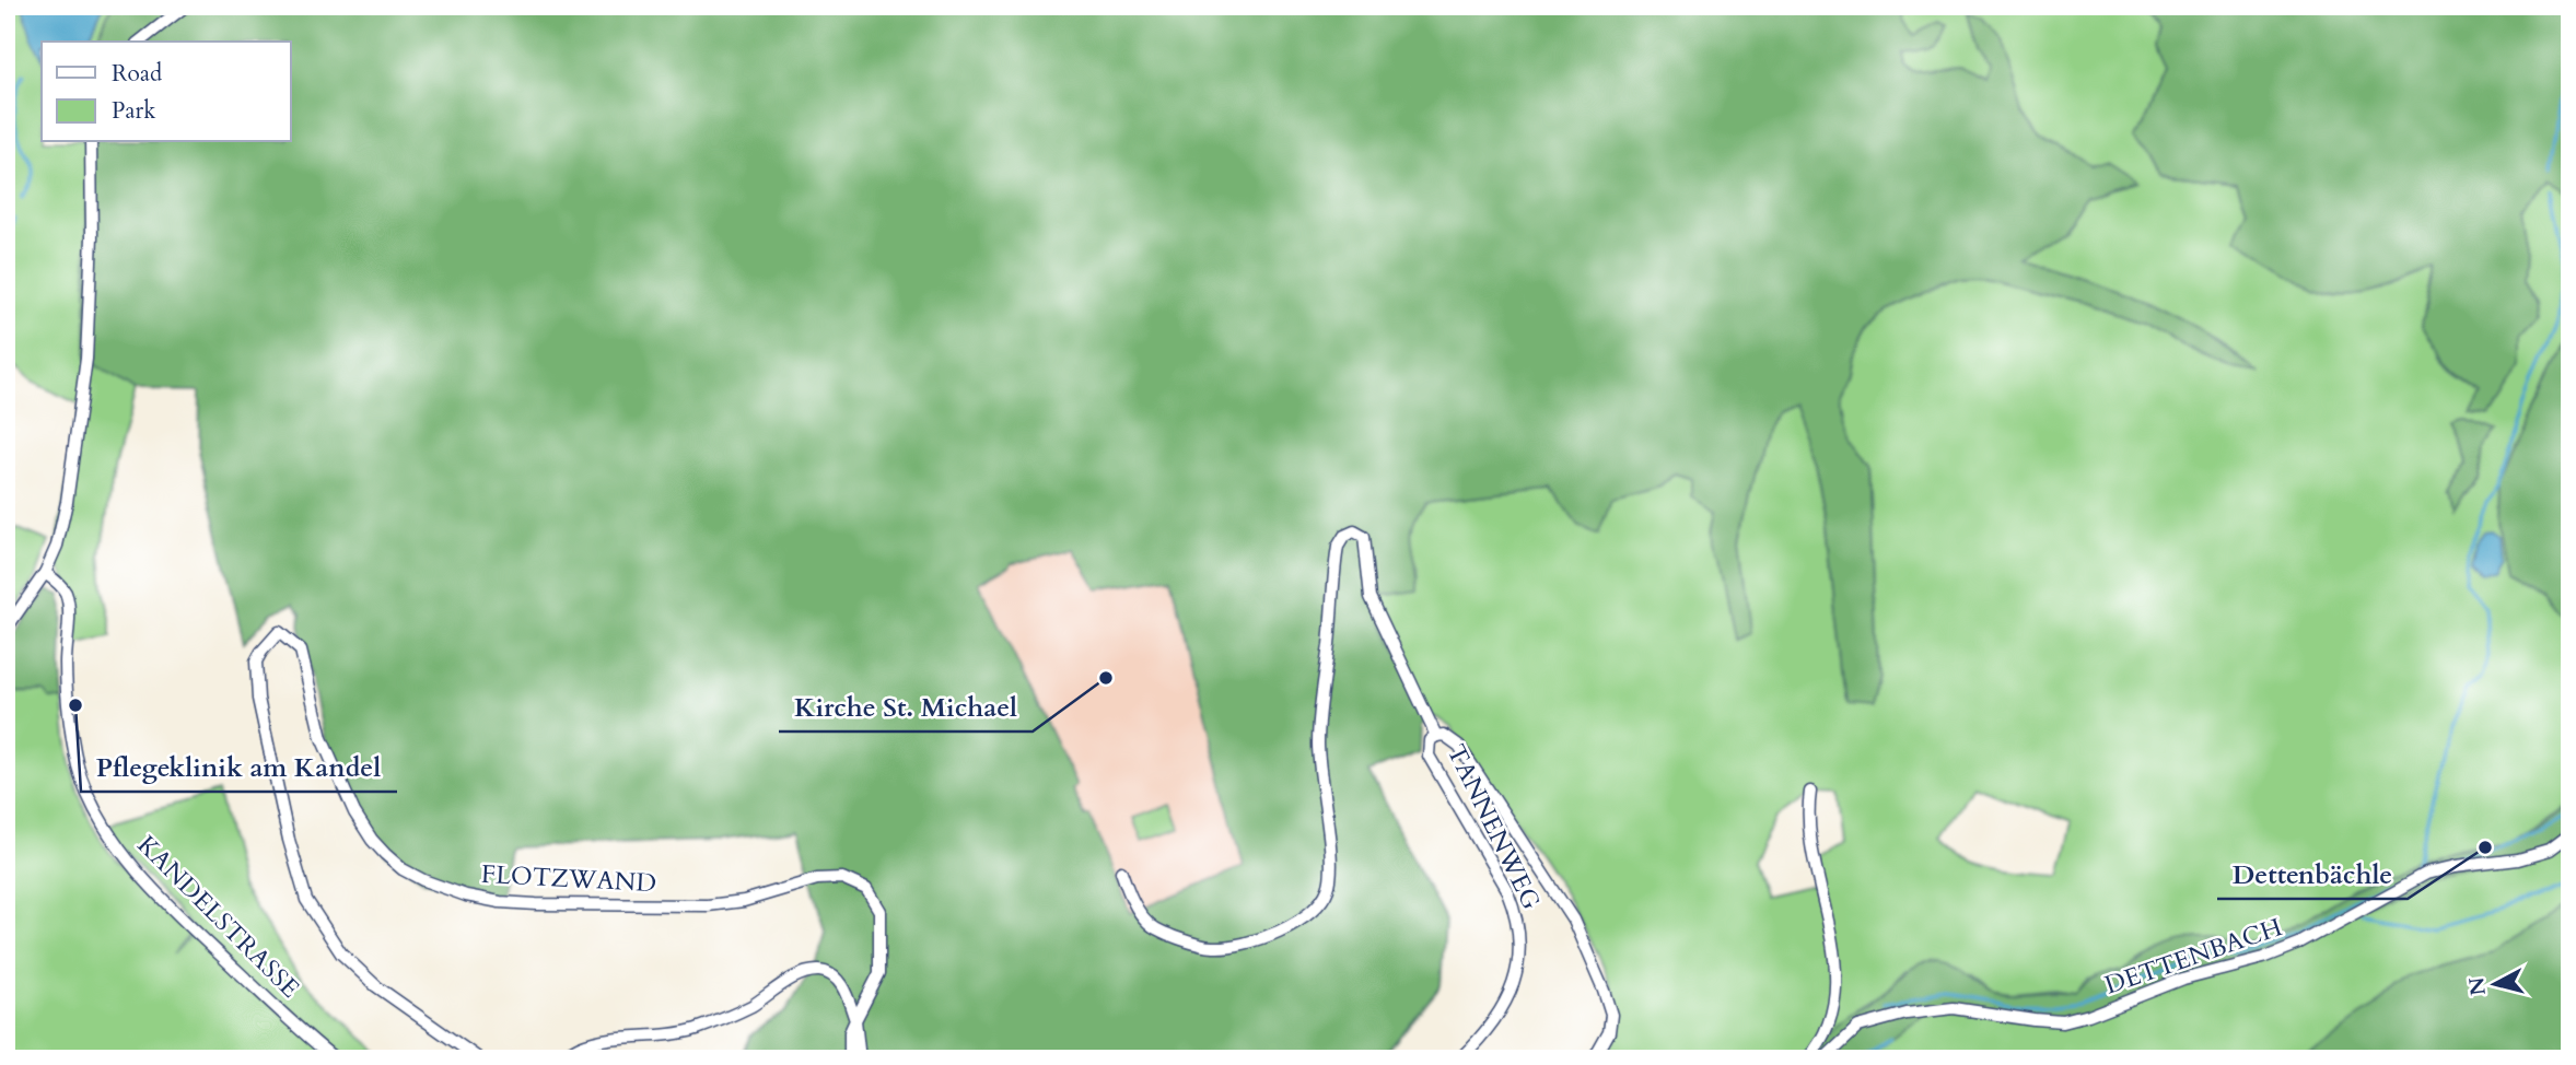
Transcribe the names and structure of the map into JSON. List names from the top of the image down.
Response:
{
  "streets": {
    "street": [
      "TANNENWEG",
      "FLOTZWAND",
      "KANDELSTRASSE",
      "DETTENBACH"
    ]
  },
  "places": ["Kirche St. Michael", "Pflegeklinik am Kandel", "Dettenbächle"],
  "legend": ["Road", "Park"],
  "north": "left"
}
